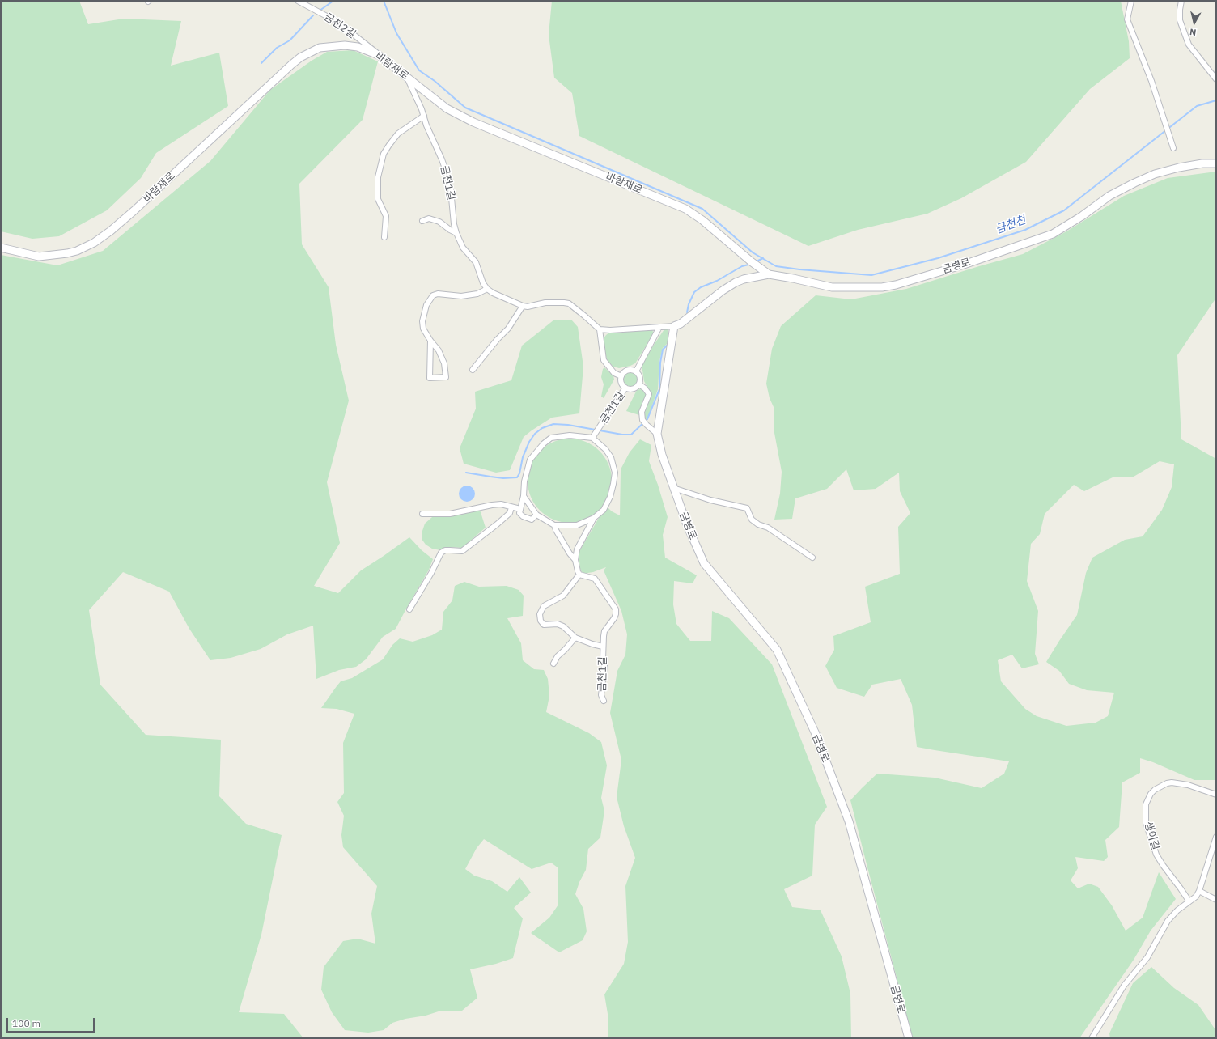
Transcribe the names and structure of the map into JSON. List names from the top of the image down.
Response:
{
  "streets": {
    "street": [
      "금천2길",
      "바람재로",
      "금천1길",
      "금병로",
      "생이길"
    ]
  },
  "crossings": [
    ["금천2길", "바람재로"],
    ["바람재로", "금천1길"],
    ["바람재로", "금병로"]
  ],
  "water": ["금천천"],
  "scale_bar": "100 m",
  "north": "bottom"
}
